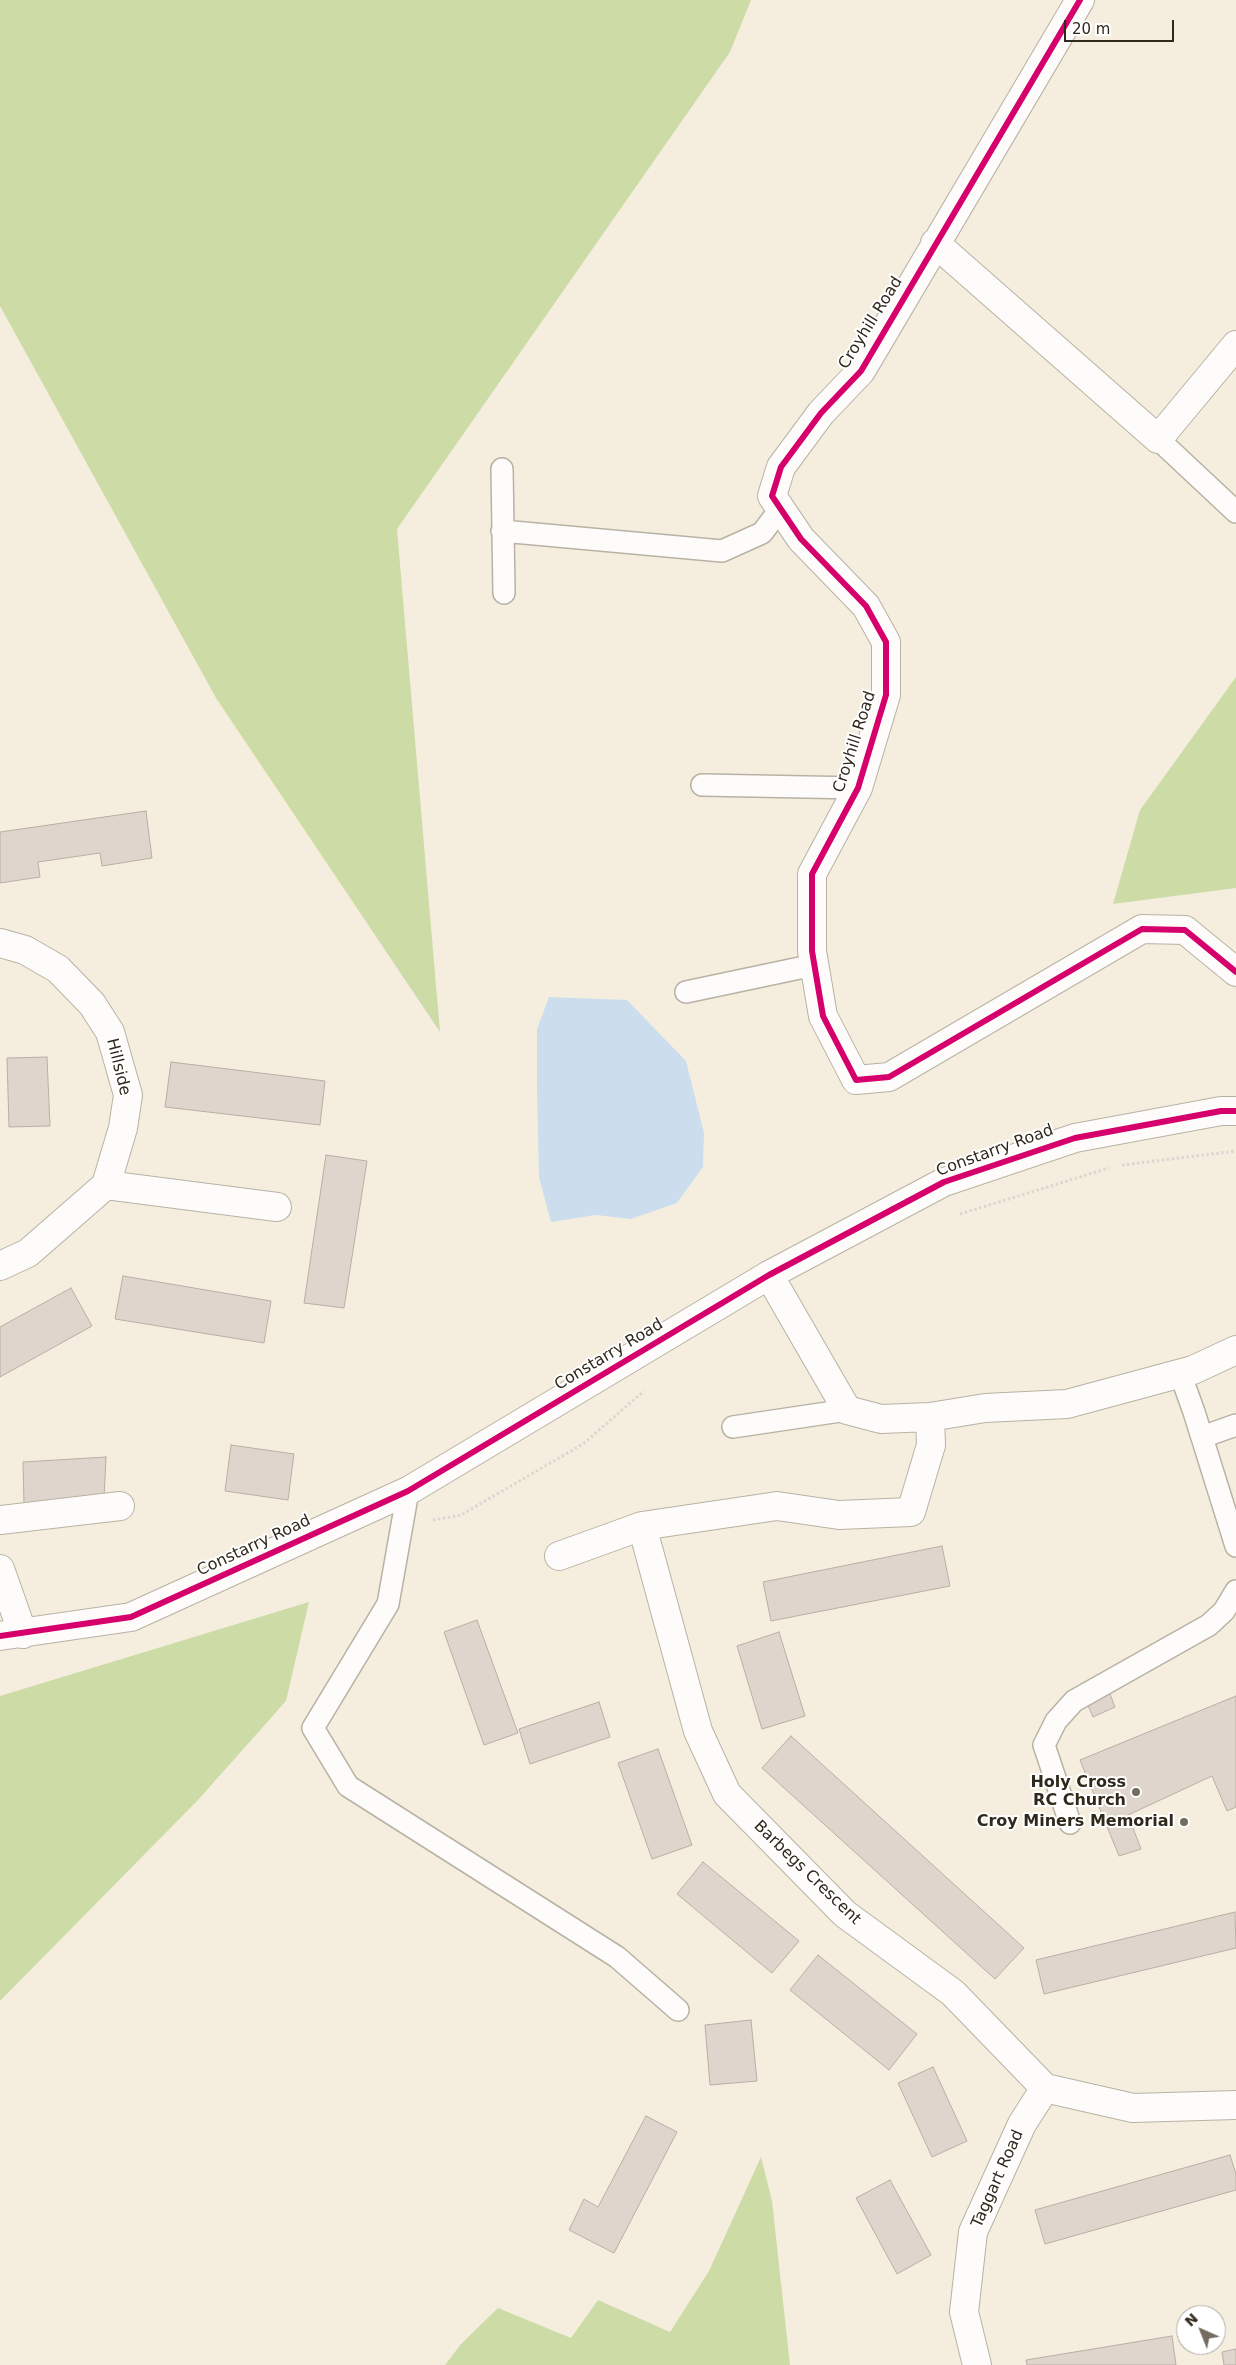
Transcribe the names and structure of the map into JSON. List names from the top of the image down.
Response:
{
  "streets": {
    "street": [
      "Croyhill Road",
      "Hillside",
      "Constarry Road",
      "Barbegs Crescent",
      "Taggart Road"
    ]
  },
  "crossings": [
    ["Barbegs Crescent", "Taggart Road"]
  ],
  "places": ["Holy Cross RC Church", "Croy Miners Memorial"],
  "scale_bar": "20 m",
  "north": "top left"
}
